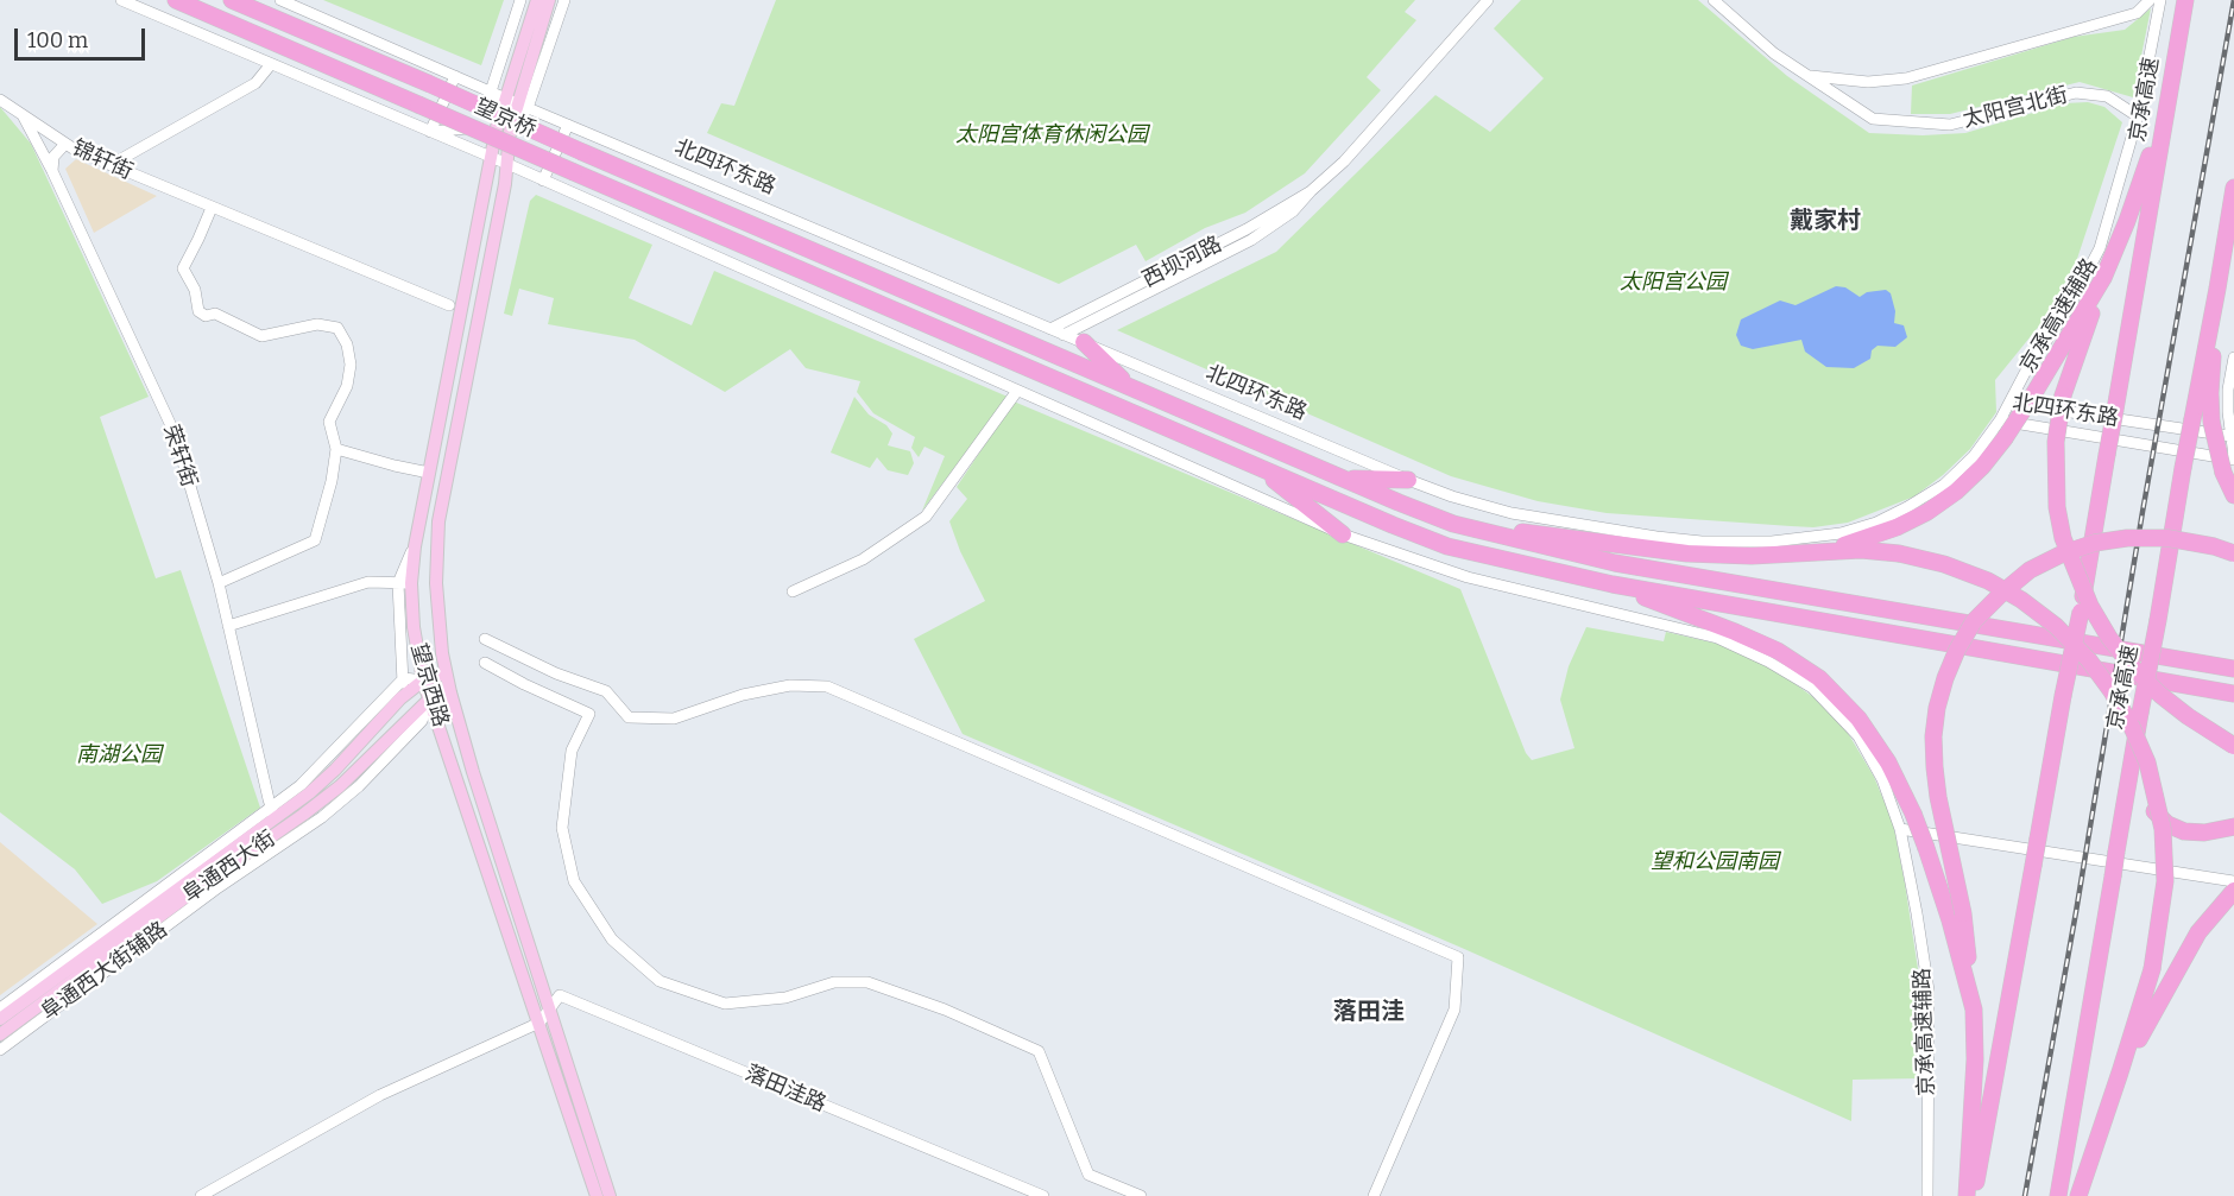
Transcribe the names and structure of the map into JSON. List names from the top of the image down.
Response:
{
  "streets": {
    "highway": ["京承高速", "望京桥", "北四环东路"],
    "main road": ["望京西路", "阜通西大街"],
    "street": [
      "太阳宫北街",
      "锦轩街",
      "西坝河路",
      "京承高速辅路",
      "荣轩街",
      "阜通西大街辅路",
      "落田洼路"
    ]
  },
  "crossings": [
    ["太阳宫北街", "京承高速辅路"],
    ["望京桥", "北四环东路"],
    ["锦轩街", "荣轩街"],
    ["北四环东路", "西坝河路"],
    ["北四环东路", "京承高速辅路"],
    ["北四环东路", "望京西路"],
    ["荣轩街", "阜通西大街"],
    ["荣轩街", "阜通西大街辅路"],
    ["望京西路", "阜通西大街"],
    ["望京西路", "阜通西大街辅路"],
    ["望京西路", "落田洼路"],
    ["阜通西大街", "阜通西大街辅路"]
  ],
  "districts": ["戴家村", "落田洼"],
  "parks": [
    "太阳宫体育休闲公园",
    "太阳宫公园",
    "南湖公园",
    "望和公园南园"
  ],
  "scale_bar": "100 m"
}
